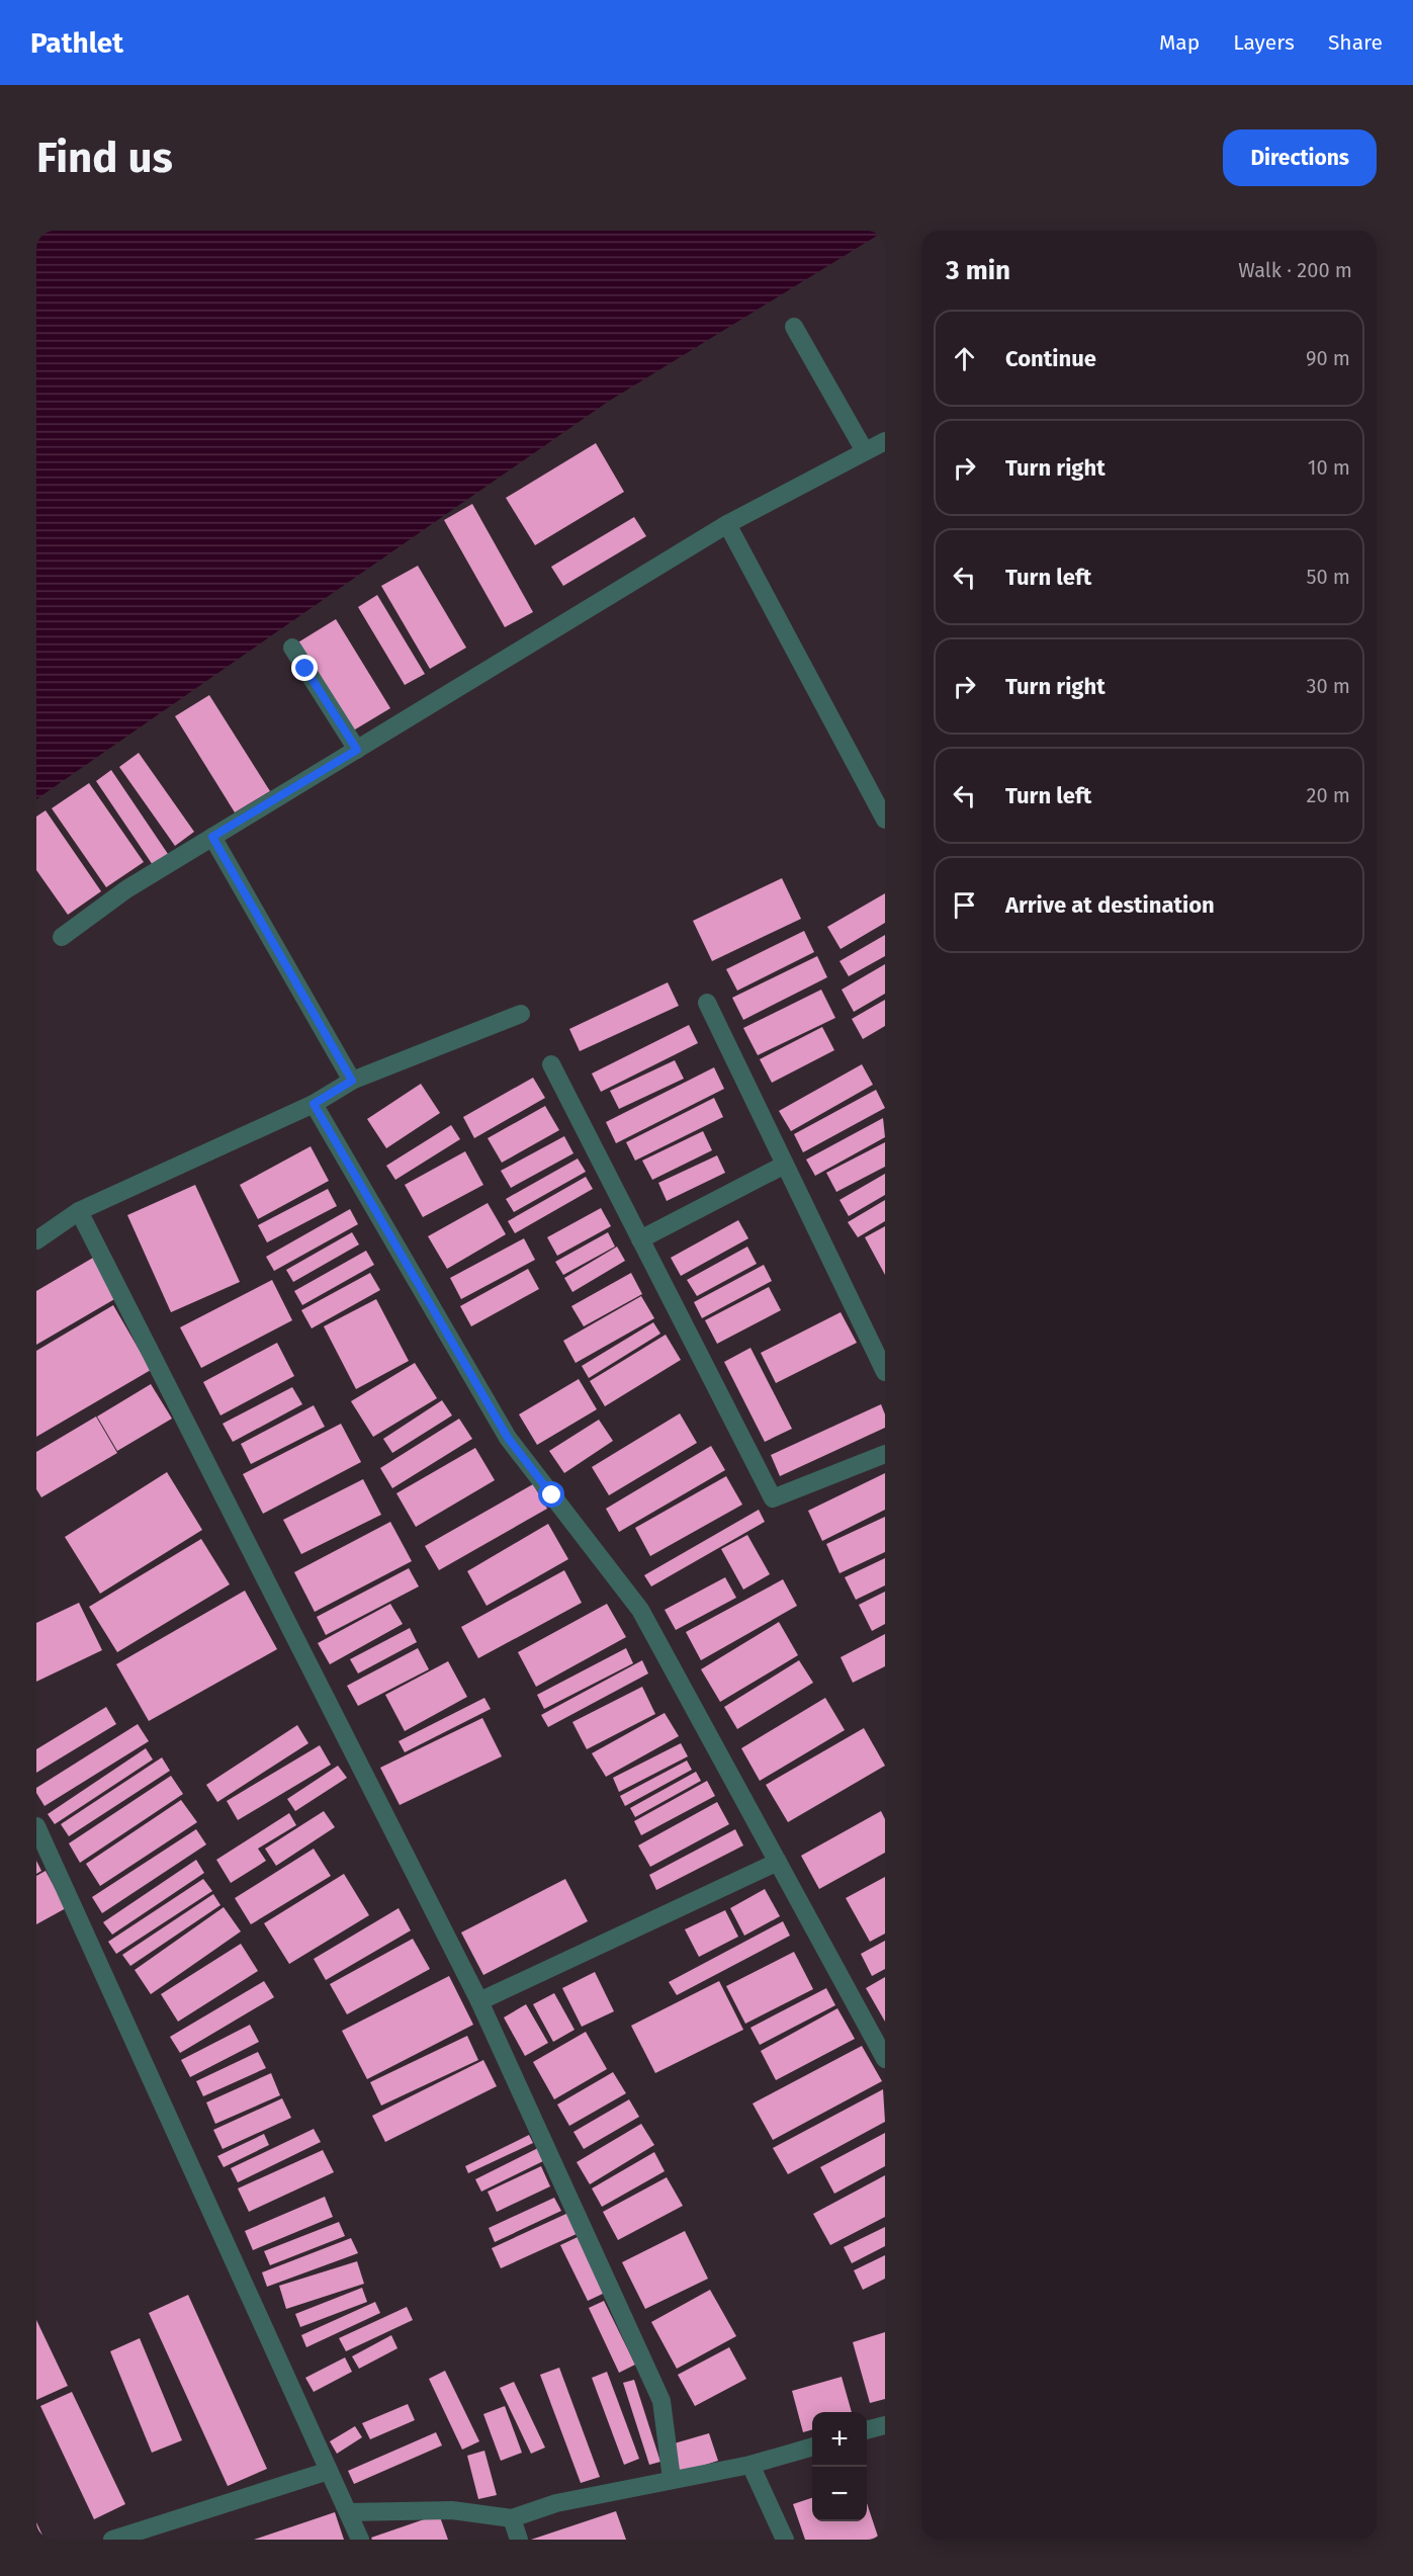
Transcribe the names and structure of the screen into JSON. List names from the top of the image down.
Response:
{
  "page": {
    "header": "Pathlet",
    "nav": ["Map", "Layers", "Share"],
    "buttons": "Directions",
    "title": "Find us",
    "heading": ["3 min", "Walk · 200 m"],
    "list": [
      ["Continue", "90 m"],
      ["Turn right", "10 m"],
      ["Turn left", "50 m"],
      ["Turn right", "30 m"],
      ["Turn left", "20 m"],
      "Arrive at destination"
    ],
    "map_buttons": ["+", "−"]
  }
}
